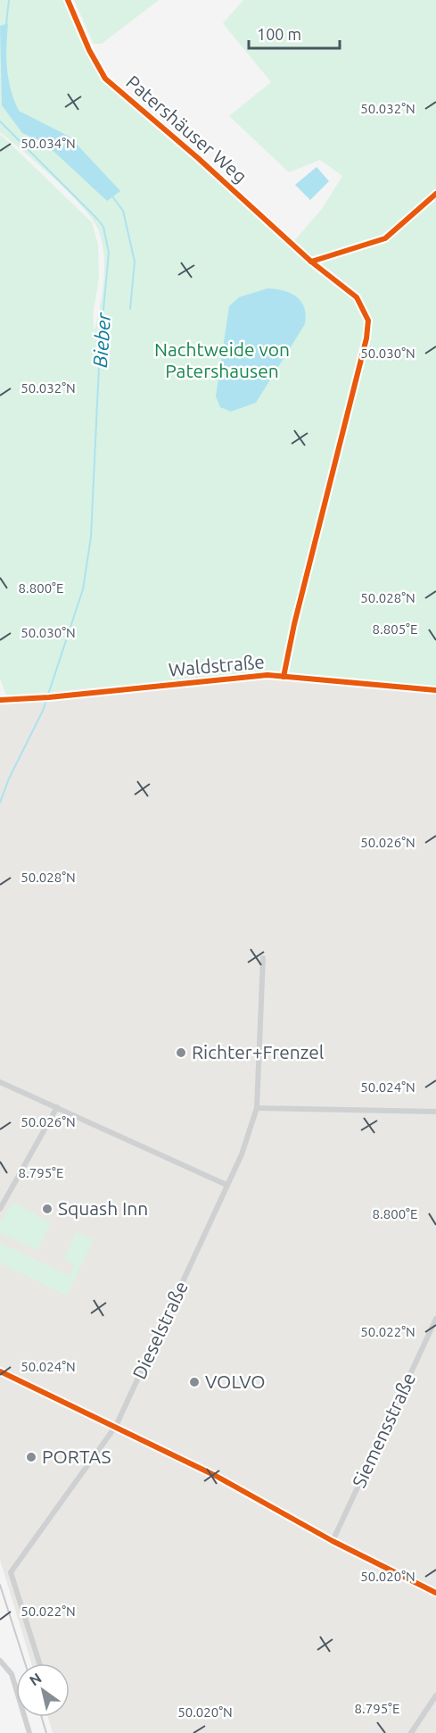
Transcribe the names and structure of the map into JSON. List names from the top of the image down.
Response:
{
  "streets": {
    "street": [
      "Patershäuser Weg",
      "Waldstraße",
      "Dieselstraße",
      "Siemensstraße"
    ]
  },
  "water": ["Bieber"],
  "parks": ["Nachtweide von Patershausen"],
  "places": [
    "Richter+Frenzel",
    "Squash Inn",
    "VOLVO",
    "PORTAS"
  ],
  "scale_bar": "100 m",
  "north": "top left",
  "coordinates": [
    "50.032°N",
    "50.034°N",
    "50.030°N",
    "8.800°E",
    "50.028°N",
    "8.805°E",
    "50.026°N",
    "50.024°N",
    "8.795°E",
    "50.022°N",
    "50.020°N"
  ]
}
